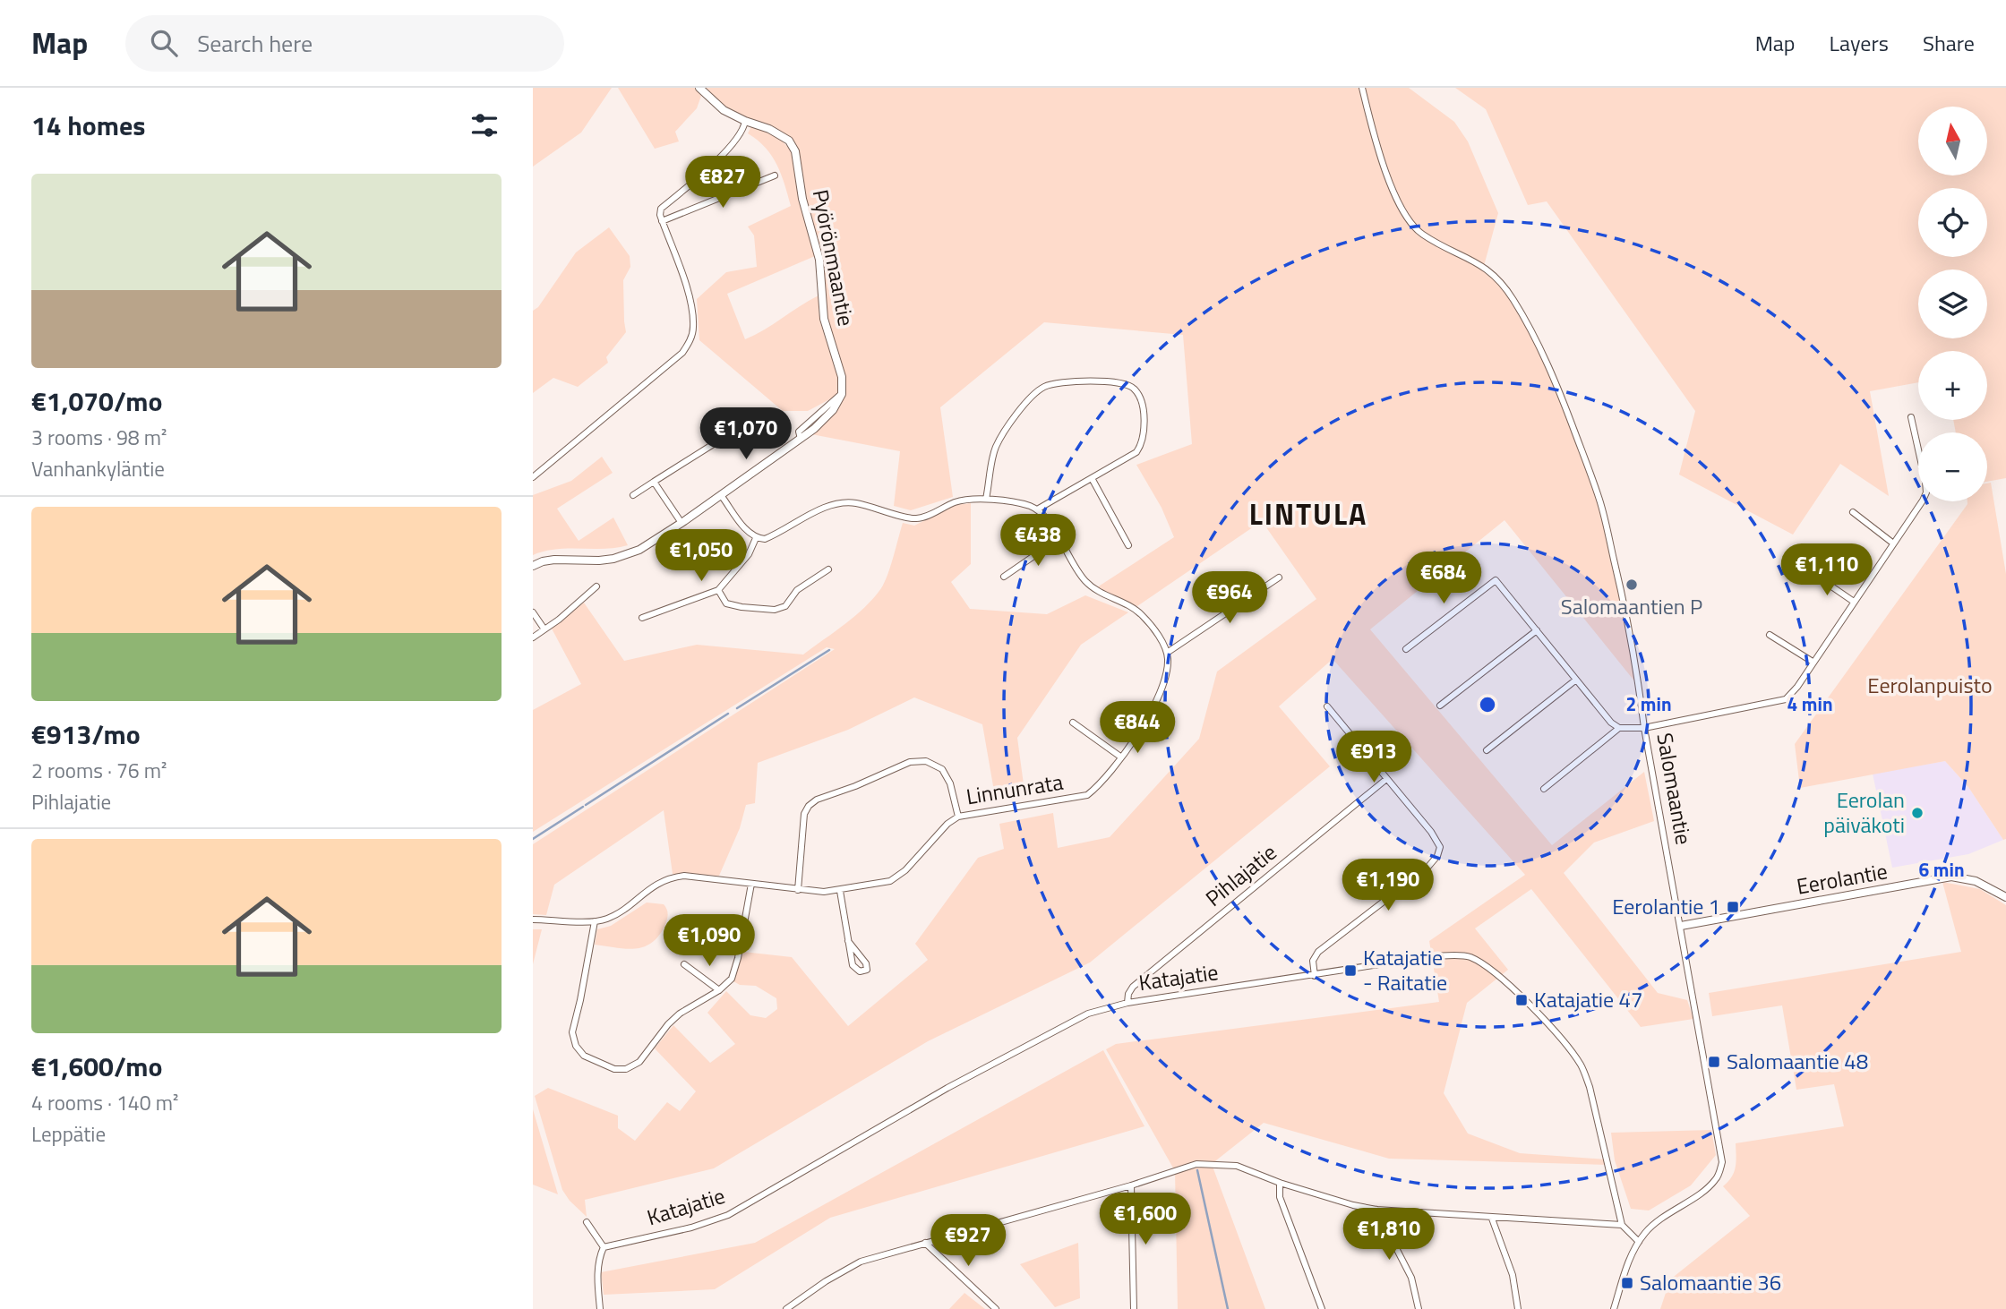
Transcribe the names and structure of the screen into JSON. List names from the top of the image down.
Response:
{
  "streets": {
    "street": [
      "Pyörönmaantie",
      "Salomaantie",
      "Linnunrata",
      "Pihlajatie",
      "Eerolantie",
      "Katajatie"
    ]
  },
  "crossings": [
    ["Salomaantie", "Eerolantie"],
    ["Pihlajatie", "Katajatie"]
  ],
  "districts": ["LINTULA"],
  "parks": ["Eerolanpuisto"],
  "places": {
    "other": ["Salomaantien P", "Eerolan päiväkoti"],
    "transit": [
      "Eerolantie 1",
      "Katajatie - Raitatie",
      "Katajatie 47",
      "Salomaantie 48",
      "Salomaantie 36"
    ]
  },
  "north": "top",
  "page": {
    "header": "Map",
    "search": "Search here",
    "nav": ["Map", "Layers", "Share"],
    "heading": "14 homes",
    "map_buttons": ["+", "−"],
    "price": [
      "€827",
      "€1,070",
      "€438",
      "€1,050",
      "€1,110",
      "€684",
      "€964",
      "€844",
      "€913",
      "€1,190",
      "€1,090",
      "€1,600",
      "€1,810",
      "€927"
    ],
    "list": [
      {
        "name": "€1,070/mo",
        "note": "3 rooms · 98 m² · Vanhankyläntie"
      },
      {
        "name": "€913/mo",
        "note": "2 rooms · 76 m² · Pihlajatie"
      },
      {
        "name": "€1,600/mo",
        "note": "4 rooms · 140 m² · Leppätie"
      }
    ]
  },
  "rings": ["2 min", "4 min", "6 min"]
}
